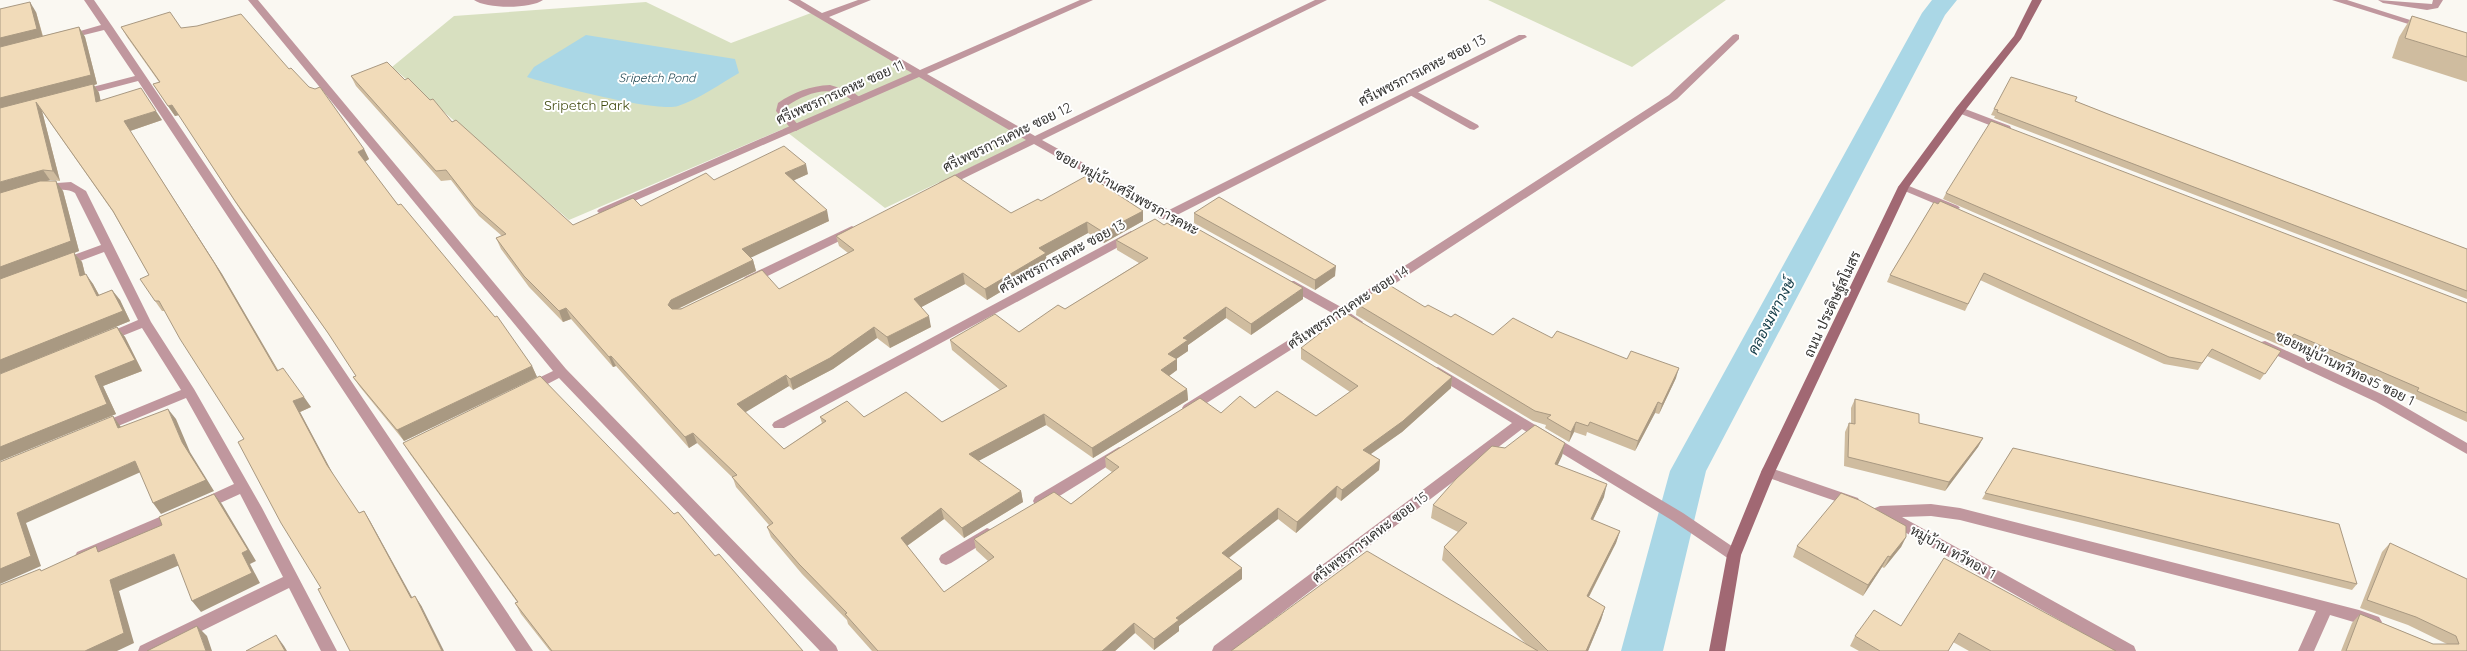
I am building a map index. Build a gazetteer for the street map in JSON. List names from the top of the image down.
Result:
{
  "streets": {
    "street": [
      "ศรีเพชรการเคหะ ซอย 13",
      "ศรีเพชรการเคหะ ซอย 11",
      "ศรีเพชรการเคหะ ซอย 12",
      "ซอย หมู่บ้านศรีเพชรการคหะ",
      "ถนน ประดิษฐ์สโมสร",
      "ศรีเพชรการเคหะ ซอย 14",
      "ซอยหมู่บ้านทวีทอง5 ซอย 1",
      "ศรีเพชรการเคหะ ซอย 15",
      "หมู่บ้าน ทวีทอง 1"
    ]
  },
  "crossings": [
    ["ศรีเพชรการเคหะ ซอย 13", "ซอย หมู่บ้านศรีเพชรการคหะ"],
    ["ศรีเพชรการเคหะ ซอย 11", "ซอย หมู่บ้านศรีเพชรการคหะ"],
    ["ศรีเพชรการเคหะ ซอย 12", "ซอย หมู่บ้านศรีเพชรการคหะ"],
    ["ถนน ประดิษฐ์สโมสร", "หมู่บ้าน ทวีทอง 1"]
  ],
  "water": ["Sripetch Pond", "คลองมหาวงษ์"],
  "parks": ["Sripetch Park"]
}
